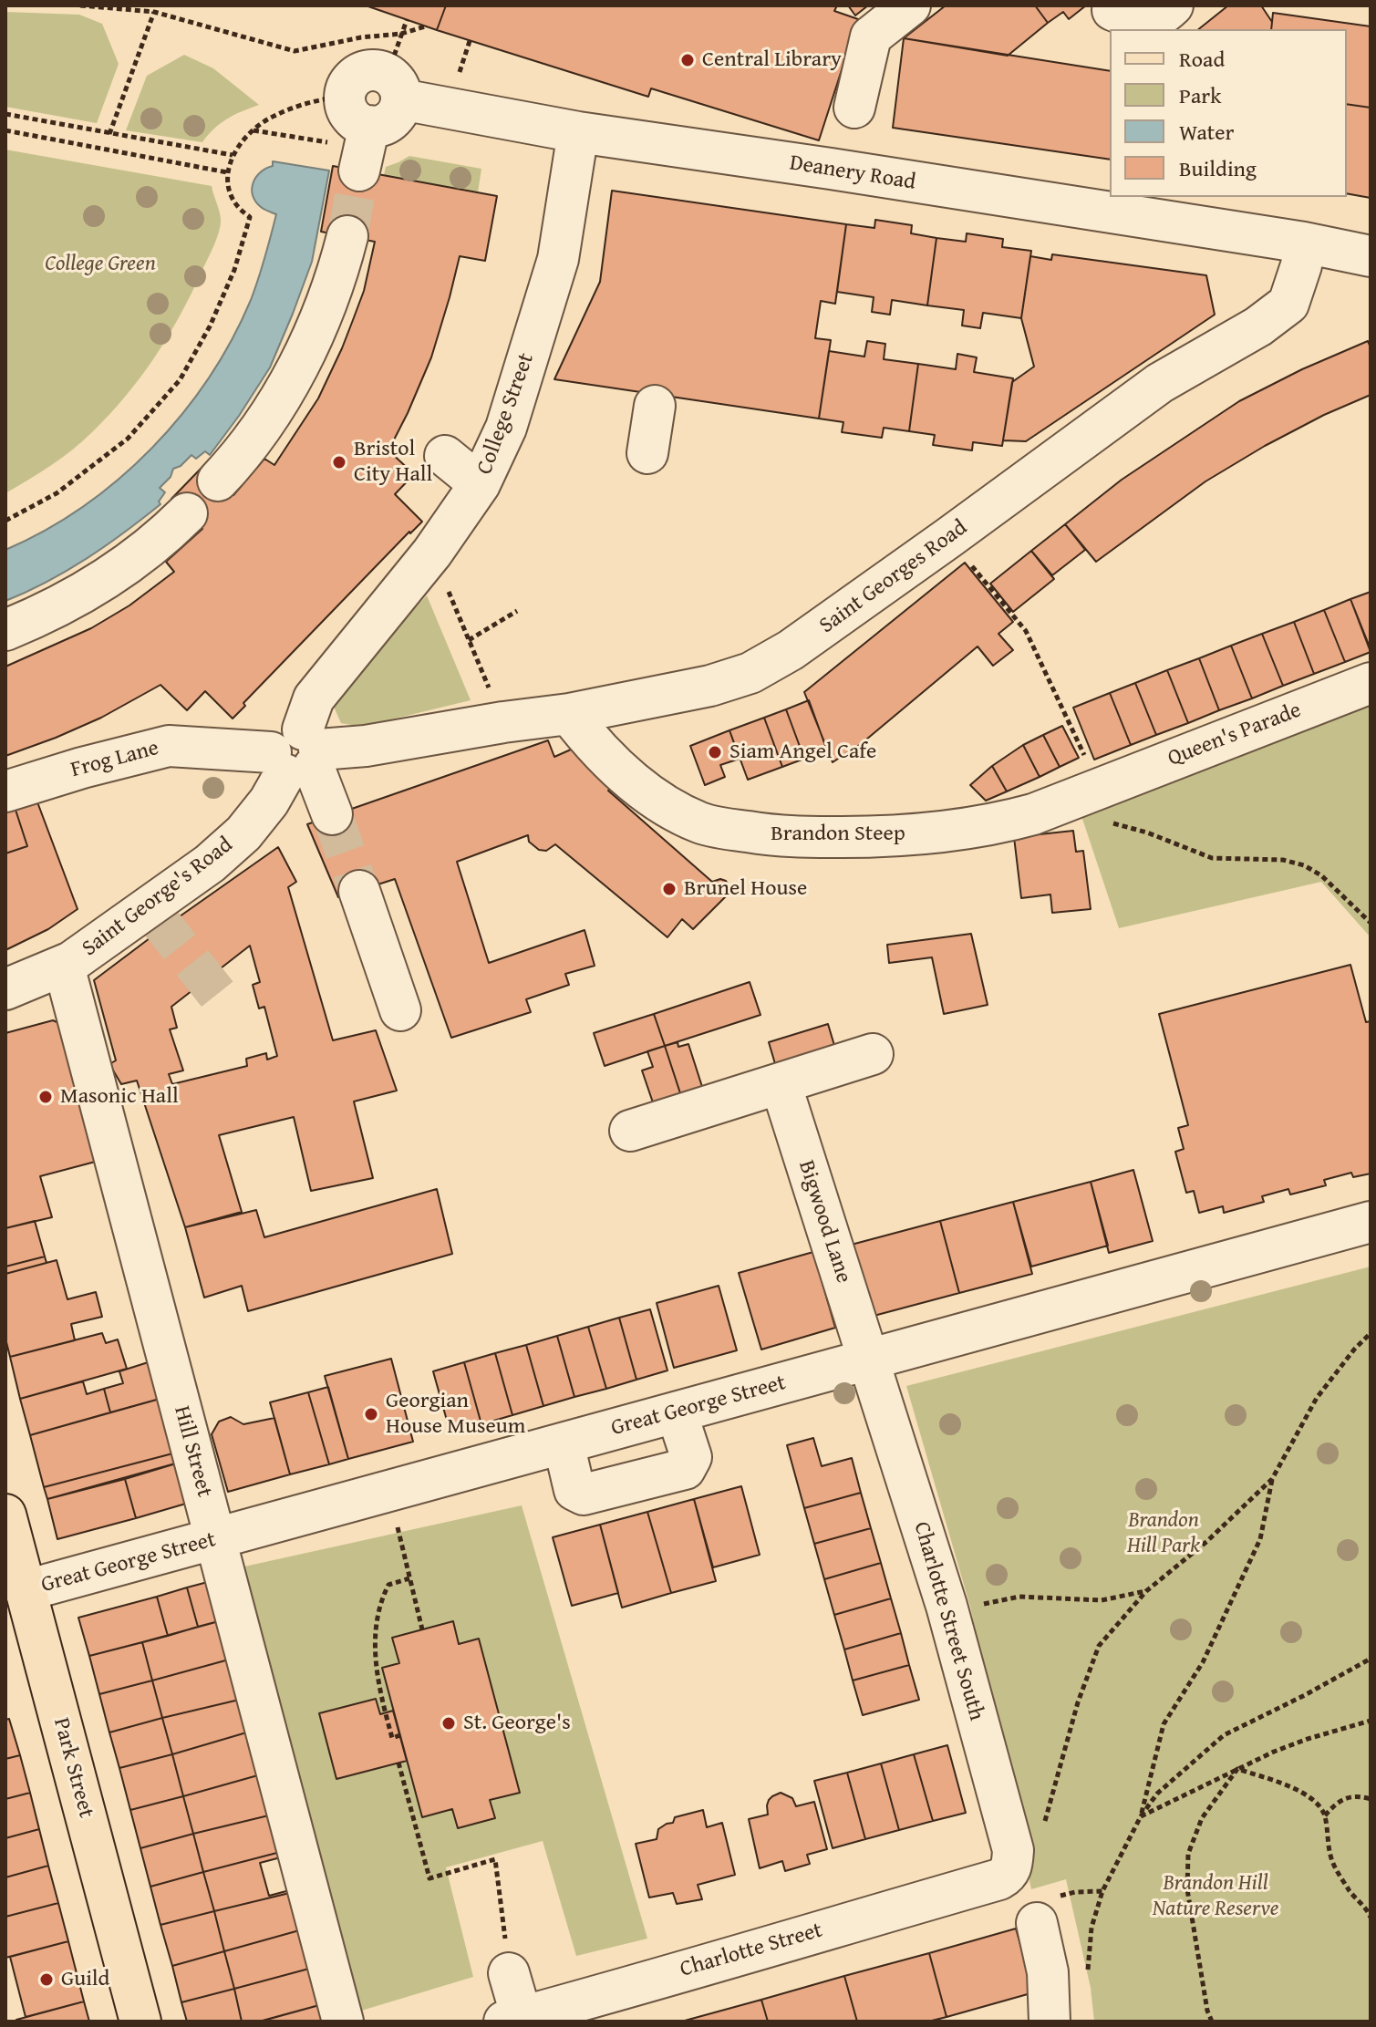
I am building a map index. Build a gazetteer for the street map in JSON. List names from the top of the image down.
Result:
{
  "streets": {
    "main road": ["Park Street"],
    "street": [
      "Deanery Road",
      "College Street",
      "Saint Georges Road",
      "Queen's Parade",
      "Frog Lane",
      "Brandon Steep",
      "Saint George's Road",
      "Bigwood Lane",
      "Great George Street",
      "Hill Street",
      "Charlotte Street South",
      "Charlotte Street"
    ]
  },
  "crossings": [
    ["Deanery Road", "College Street"],
    ["Deanery Road", "Saint Georges Road"],
    ["College Street", "Saint Georges Road"],
    ["College Street", "Frog Lane"],
    ["College Street", "Saint George's Road"],
    ["Saint Georges Road", "Frog Lane"],
    ["Saint Georges Road", "Brandon Steep"],
    ["Saint Georges Road", "Saint George's Road"],
    ["Queen's Parade", "Brandon Steep"],
    ["Frog Lane", "Saint George's Road"],
    ["Saint George's Road", "Hill Street"],
    ["Bigwood Lane", "Great George Street"],
    ["Bigwood Lane", "Charlotte Street South"],
    ["Great George Street", "Hill Street"],
    ["Great George Street", "Charlotte Street South"],
    ["Great George Street", "Park Street"],
    ["Charlotte Street South", "Charlotte Street"]
  ],
  "parks": ["College Green", "Brandon Hill Park", "Brandon Hill Nature Reserve"],
  "places": [
    "Central Library",
    "Bristol City Hall",
    "Siam Angel Cafe",
    "Brunel House",
    "Masonic Hall",
    "Georgian House Museum",
    "St. George's",
    "Guild"
  ],
  "legend": [
    "Road",
    "Park",
    "Water",
    "Building"
  ]
}
